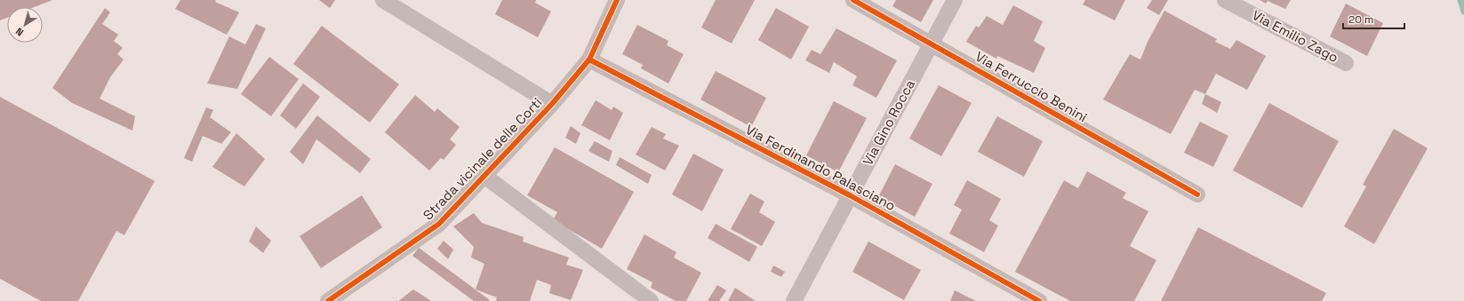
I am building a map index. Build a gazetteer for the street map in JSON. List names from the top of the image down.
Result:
{
  "streets": {
    "street": [
      "Via Emilio Zago",
      "Via Ferruccio Benini",
      "Via Gino Rocca",
      "Strada vicinale delle Corti",
      "Via Ferdinando Palasciano"
    ]
  },
  "crossings": [
    ["Via Ferruccio Benini", "Via Gino Rocca"],
    ["Via Gino Rocca", "Via Ferdinando Palasciano"],
    ["Strada vicinale delle Corti", "Via Ferdinando Palasciano"]
  ],
  "scale_bar": "20 m",
  "north": "bottom left"
}
